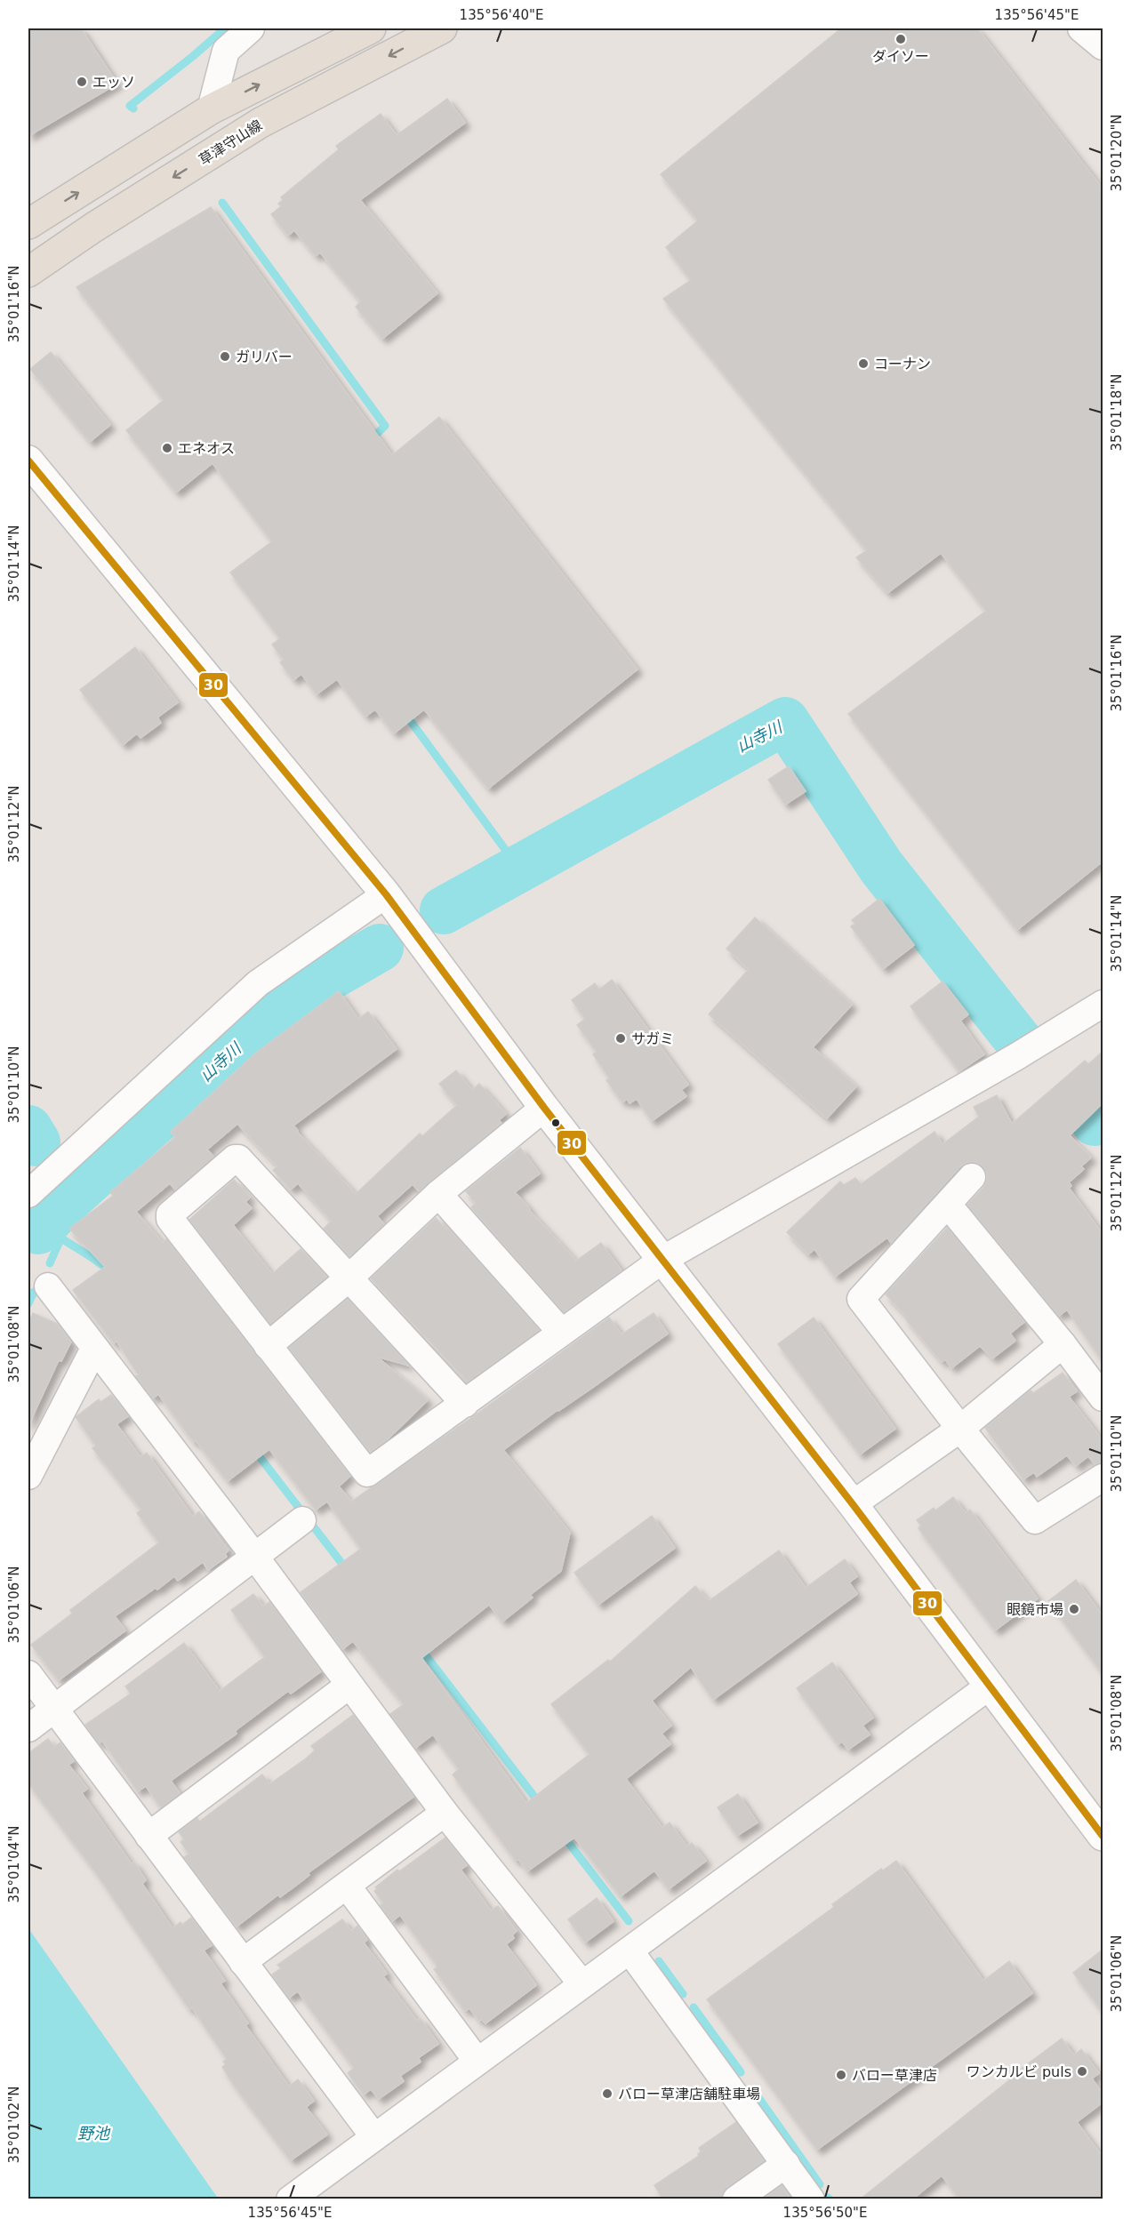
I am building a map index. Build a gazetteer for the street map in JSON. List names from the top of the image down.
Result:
{
  "streets": {
    "main road": ["草津守山線"]
  },
  "water": ["山寺川", "野池"],
  "places": [
    "ダイソー",
    "エッソ",
    "ガリバー",
    "コーナン",
    "エネオス",
    "サガミ",
    "眼鏡市場",
    "ワンカルビ puls",
    "バロー草津店",
    "バロー草津店舗駐車場"
  ],
  "lines": ["transit line 30"],
  "coordinates": [
    "135°56'40\"E",
    "135°56'45\"E",
    "35°01'20\"N",
    "35°01'16\"N",
    "35°01'18\"N",
    "35°01'14\"N",
    "35°01'12\"N",
    "35°01'10\"N",
    "35°01'08\"N",
    "35°01'06\"N",
    "35°01'04\"N",
    "35°01'02\"N",
    "135°56'50\"E"
  ]
}
